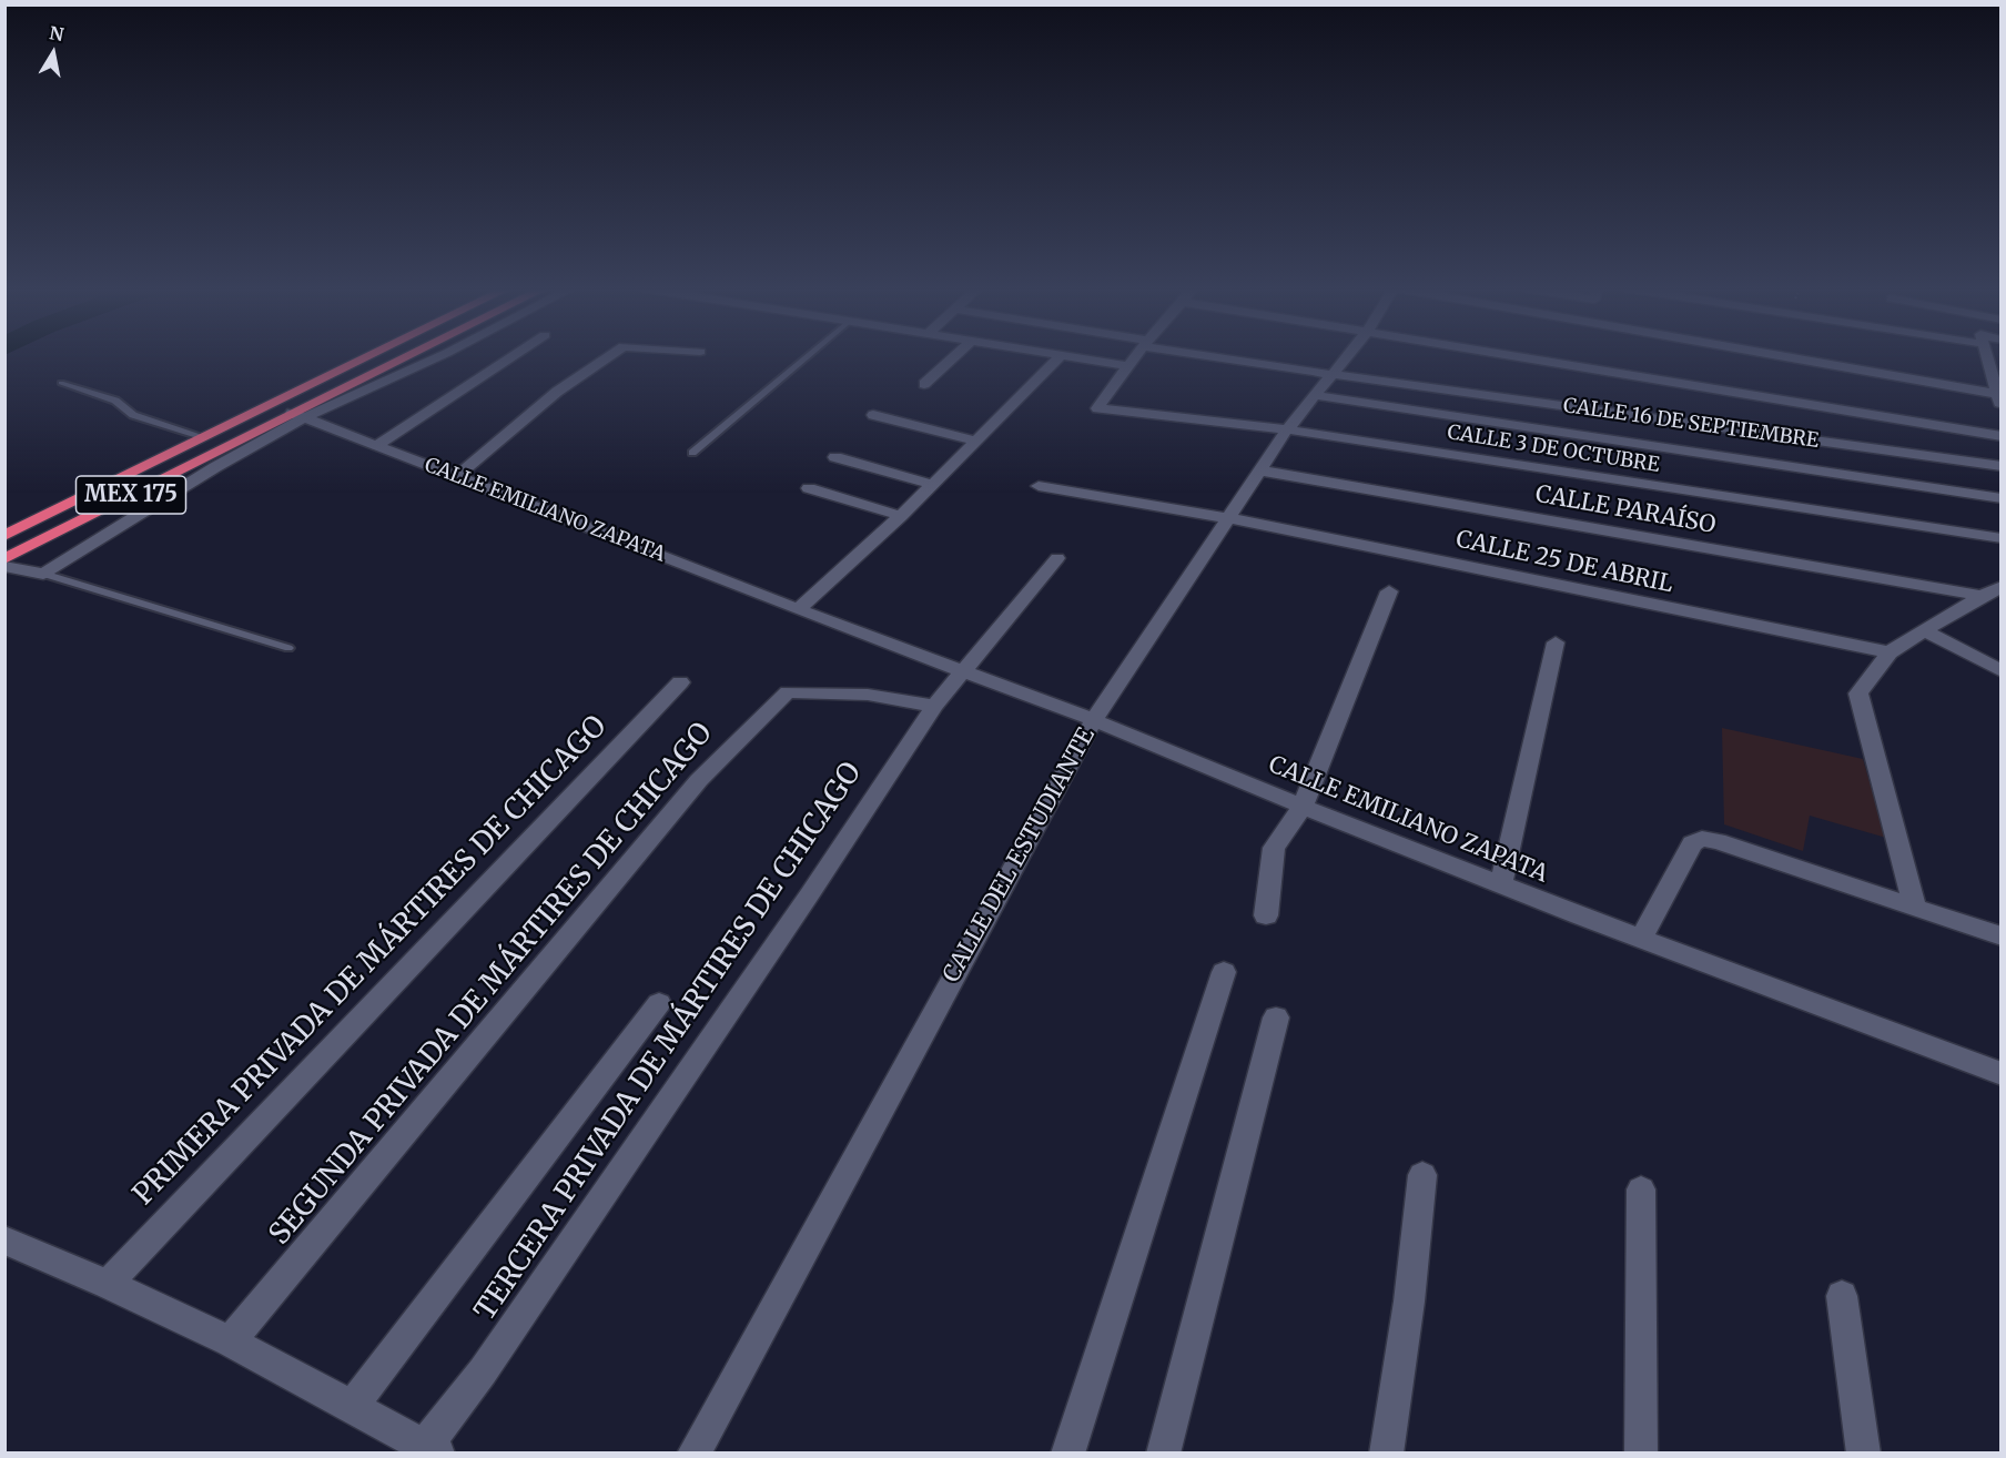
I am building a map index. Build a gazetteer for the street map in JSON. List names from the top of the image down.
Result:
{
  "streets": {
    "highway": ["MEX 175"],
    "street": [
      "CALLE 16 DE SEPTIEMBRE",
      "CALLE 3 DE OCTUBRE",
      "CALLE EMILIANO ZAPATA",
      "CALLE PARAÍSO",
      "CALLE 25 DE ABRIL",
      "CALLE DEL ESTUDIANTE",
      "PRIMERA PRIVADA DE MÁRTIRES DE CHICAGO",
      "SEGUNDA PRIVADA DE MÁRTIRES DE CHICAGO",
      "TERCERA PRIVADA DE MÁRTIRES DE CHICAGO"
    ]
  },
  "crossings": [
    ["CALLE 16 DE SEPTIEMBRE", "CALLE DEL ESTUDIANTE"],
    ["CALLE 3 DE OCTUBRE", "CALLE DEL ESTUDIANTE"],
    ["MEX 175", "CALLE EMILIANO ZAPATA"],
    ["CALLE EMILIANO ZAPATA", "CALLE DEL ESTUDIANTE"],
    ["CALLE EMILIANO ZAPATA", "TERCERA PRIVADA DE MÁRTIRES DE CHICAGO"],
    ["CALLE PARAÍSO", "CALLE DEL ESTUDIANTE"],
    ["CALLE 25 DE ABRIL", "CALLE DEL ESTUDIANTE"],
    ["SEGUNDA PRIVADA DE MÁRTIRES DE CHICAGO", "TERCERA PRIVADA DE MÁRTIRES DE CHICAGO"]
  ],
  "north": "top"
}
